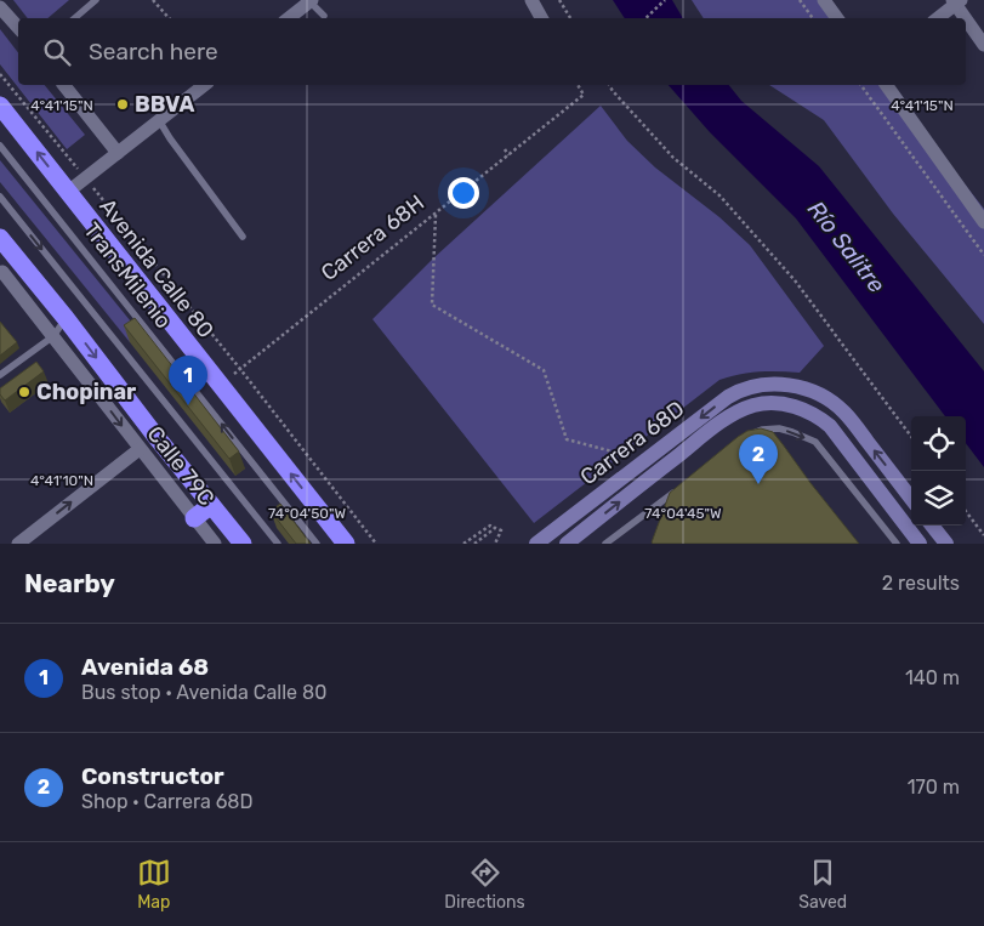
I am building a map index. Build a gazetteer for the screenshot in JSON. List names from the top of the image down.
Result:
{
  "streets": {
    "highway": ["Avenida Calle 80"],
    "street": ["Carrera 68D", "Calle 79C"],
    "lane": ["TransMilenio"],
    "path": ["Carrera 68H"]
  },
  "one_way": ["Calle 79C"],
  "water": ["Río Salitre"],
  "places": ["BBVA", "Chopinar"],
  "page": {
    "search": "Search here",
    "pins": ["1", "2"],
    "heading": ["Nearby", "2 results"],
    "list": [
      {
        "mark": "1",
        "name": "Avenida 68",
        "note": "Bus stop · Avenida Calle 80",
        "value": "140 m"
      },
      {
        "mark": "2",
        "name": "Constructor",
        "note": "Shop · Carrera 68D",
        "value": "170 m"
      }
    ],
    "nav": ["Map", "Directions", "Saved"]
  },
  "coordinates": [
    "4°41'15\"N",
    "4°41'10\"N",
    "74°04'50\"W",
    "74°04'45\"W"
  ]
}
